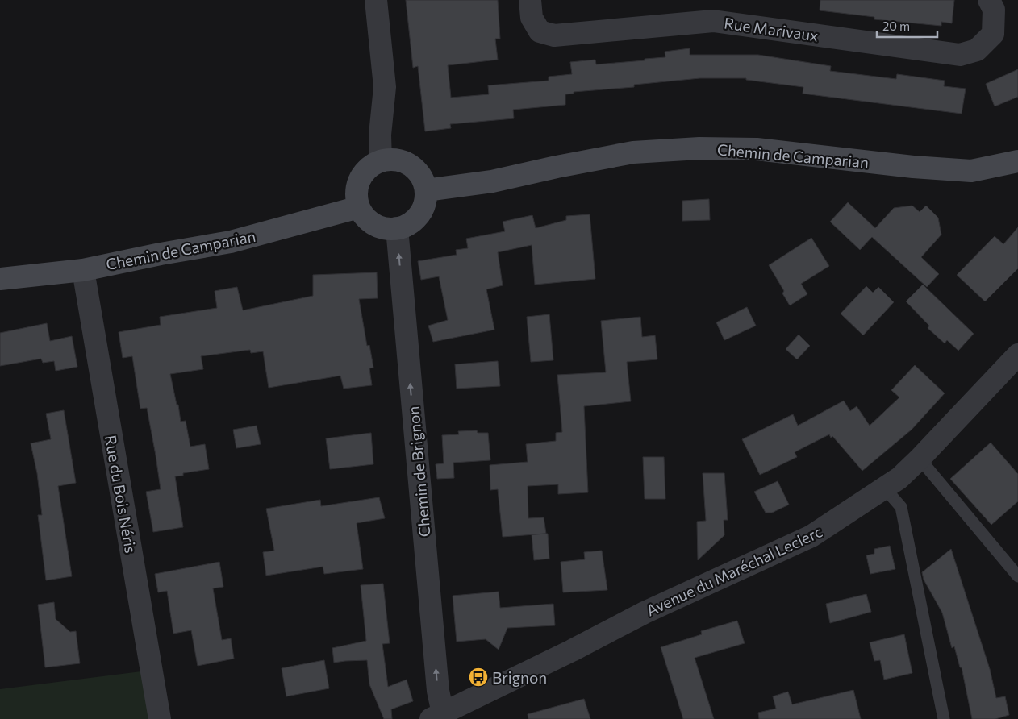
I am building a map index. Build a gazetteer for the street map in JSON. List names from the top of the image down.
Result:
{
  "streets": {
    "main road": ["Chemin de Camparian"],
    "street": [
      "Rue Marivaux",
      "Chemin de Brignon",
      "Rue du Bois Néris",
      "Avenue du Maréchal Leclerc"
    ]
  },
  "crossings": [
    ["Chemin de Camparian", "Chemin de Brignon"],
    ["Chemin de Camparian", "Rue du Bois Néris"],
    ["Chemin de Brignon", "Avenue du Maréchal Leclerc"]
  ],
  "one_way": ["Chemin de Brignon"],
  "places": {
    "bus stop": ["Brignon"]
  },
  "scale_bar": "20 m"
}
